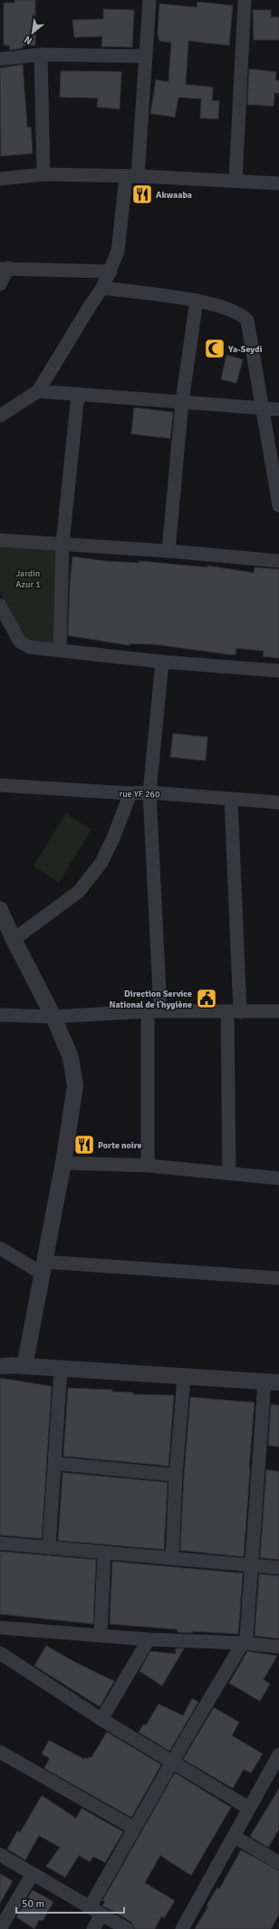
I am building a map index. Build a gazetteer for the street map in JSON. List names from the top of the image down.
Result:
{
  "streets": {
    "street": ["rue YF 260"]
  },
  "parks": ["Jardin Azur 1"],
  "places": {
    "restaurant": ["Akwaaba", "Porte noire"],
    "mosque": ["Ya-Seydi"],
    "public building": ["Direction Service National de l'hygiène"]
  },
  "scale_bar": "50 m",
  "north": "bottom left"
}
